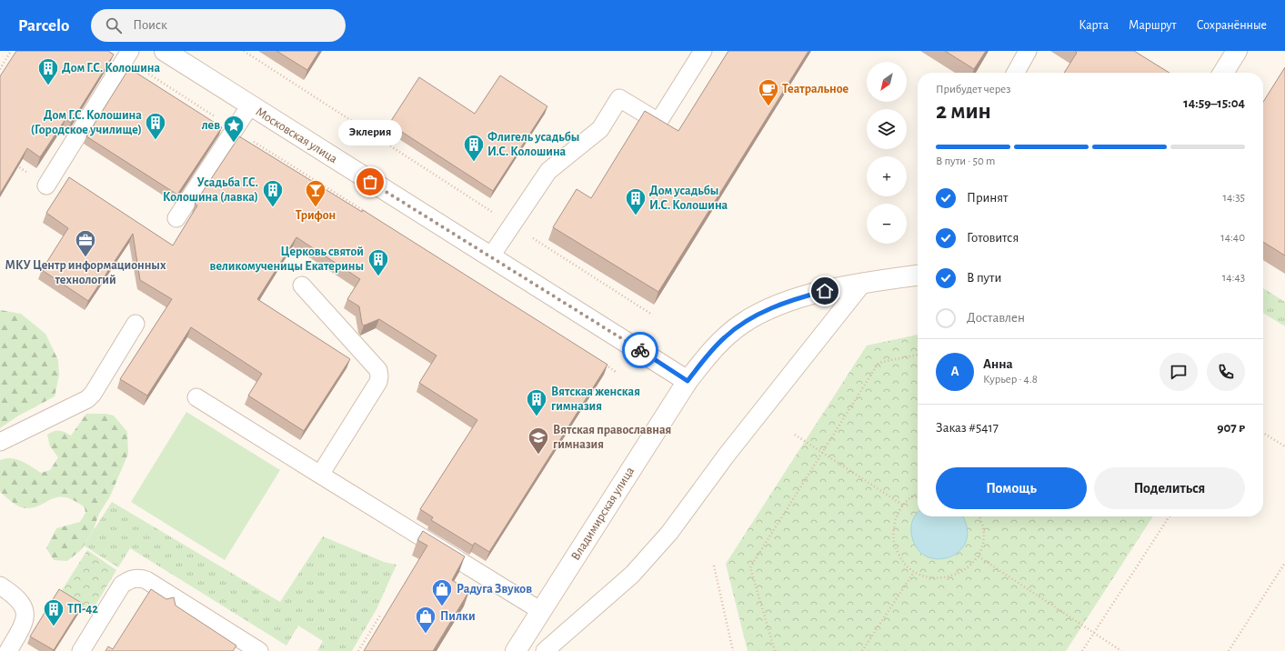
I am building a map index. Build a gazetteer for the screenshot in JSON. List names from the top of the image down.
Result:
{
  "streets": {
    "main road": ["Московская улица", "Владимирская улица"]
  },
  "crossings": [
    ["Московская улица", "Владимирская улица"]
  ],
  "places": {
    "building": [
      "Дом Г.С. Колошина",
      "Дом Г.С. Колошина (Городское училище)",
      "Флигель усадьбы И.С. Колошина",
      "Усадьба Г.С. Колошина (лавка)",
      "Дом усадьбы И.С. Колошина",
      "Церковь святой великомученицы Екатерины",
      "Вятская женская гимназия",
      "ТП-42"
    ],
    "cafe": ["Театральное"],
    "place": ["лев"],
    "other": ["Эклерия"],
    "bar": ["Трифон"],
    "office": ["МКУ Центр информационных технологий"],
    "school or university": ["Вятская православная гимназия"],
    "shop": ["Радуга Звуков", "Пилки"]
  },
  "north": "bottom left",
  "page": {
    "header": "Parcelo",
    "search": "Поиск",
    "nav": ["Карта", "Маршрут", "Сохранённые"],
    "map_buttons": ["+", "−"],
    "heading": ["2 мин", "Прибудет через", "14:59–15:04"],
    "panel": [
      "Анна",
      "Курьер · 4.8",
      "Заказ #5417",
      "907 ₽"
    ],
    "bubble": "Эклерия",
    "bar": "В пути · 50 m",
    "list": [
      ["Принят", "14:35"],
      ["Готовится", "14:40"],
      ["В пути", "14:43"],
      "Доставлен"
    ],
    "round": "А",
    "buttons": ["Помощь", "Поделиться"]
  }
}
